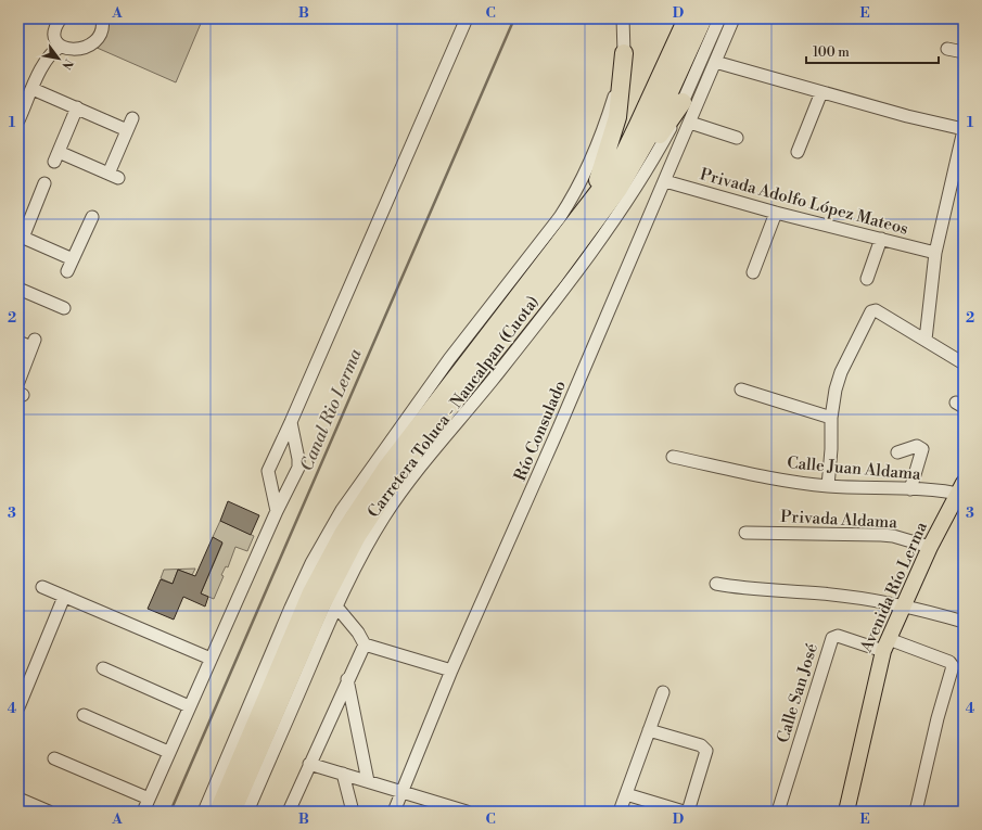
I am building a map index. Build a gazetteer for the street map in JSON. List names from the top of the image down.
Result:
{
  "streets": {
    "highway": ["Carretera Toluca - Naucalpan (Cuota)"],
    "main road": ["Avenida Río Lerma"],
    "street": [
      "Privada Adolfo López Mateos",
      "Río Consulado",
      "Calle Juan Aldama",
      "Privada Aldama",
      "Calle San José"
    ]
  },
  "crossings": [
    ["Privada Adolfo López Mateos", "Río Consulado"],
    ["Calle Juan Aldama", "Avenida Río Lerma"],
    ["Privada Aldama", "Avenida Río Lerma"],
    ["Avenida Río Lerma", "Calle San José"]
  ],
  "water": ["Canal Rio Lerma"],
  "scale_bar": "100 m",
  "north": "bottom right",
  "grid": {
    "columns": [
      "A",
      "B",
      "C",
      "D",
      "E"
    ],
    "rows": [
      "1",
      "2",
      "3",
      "4"
    ]
  }
}
